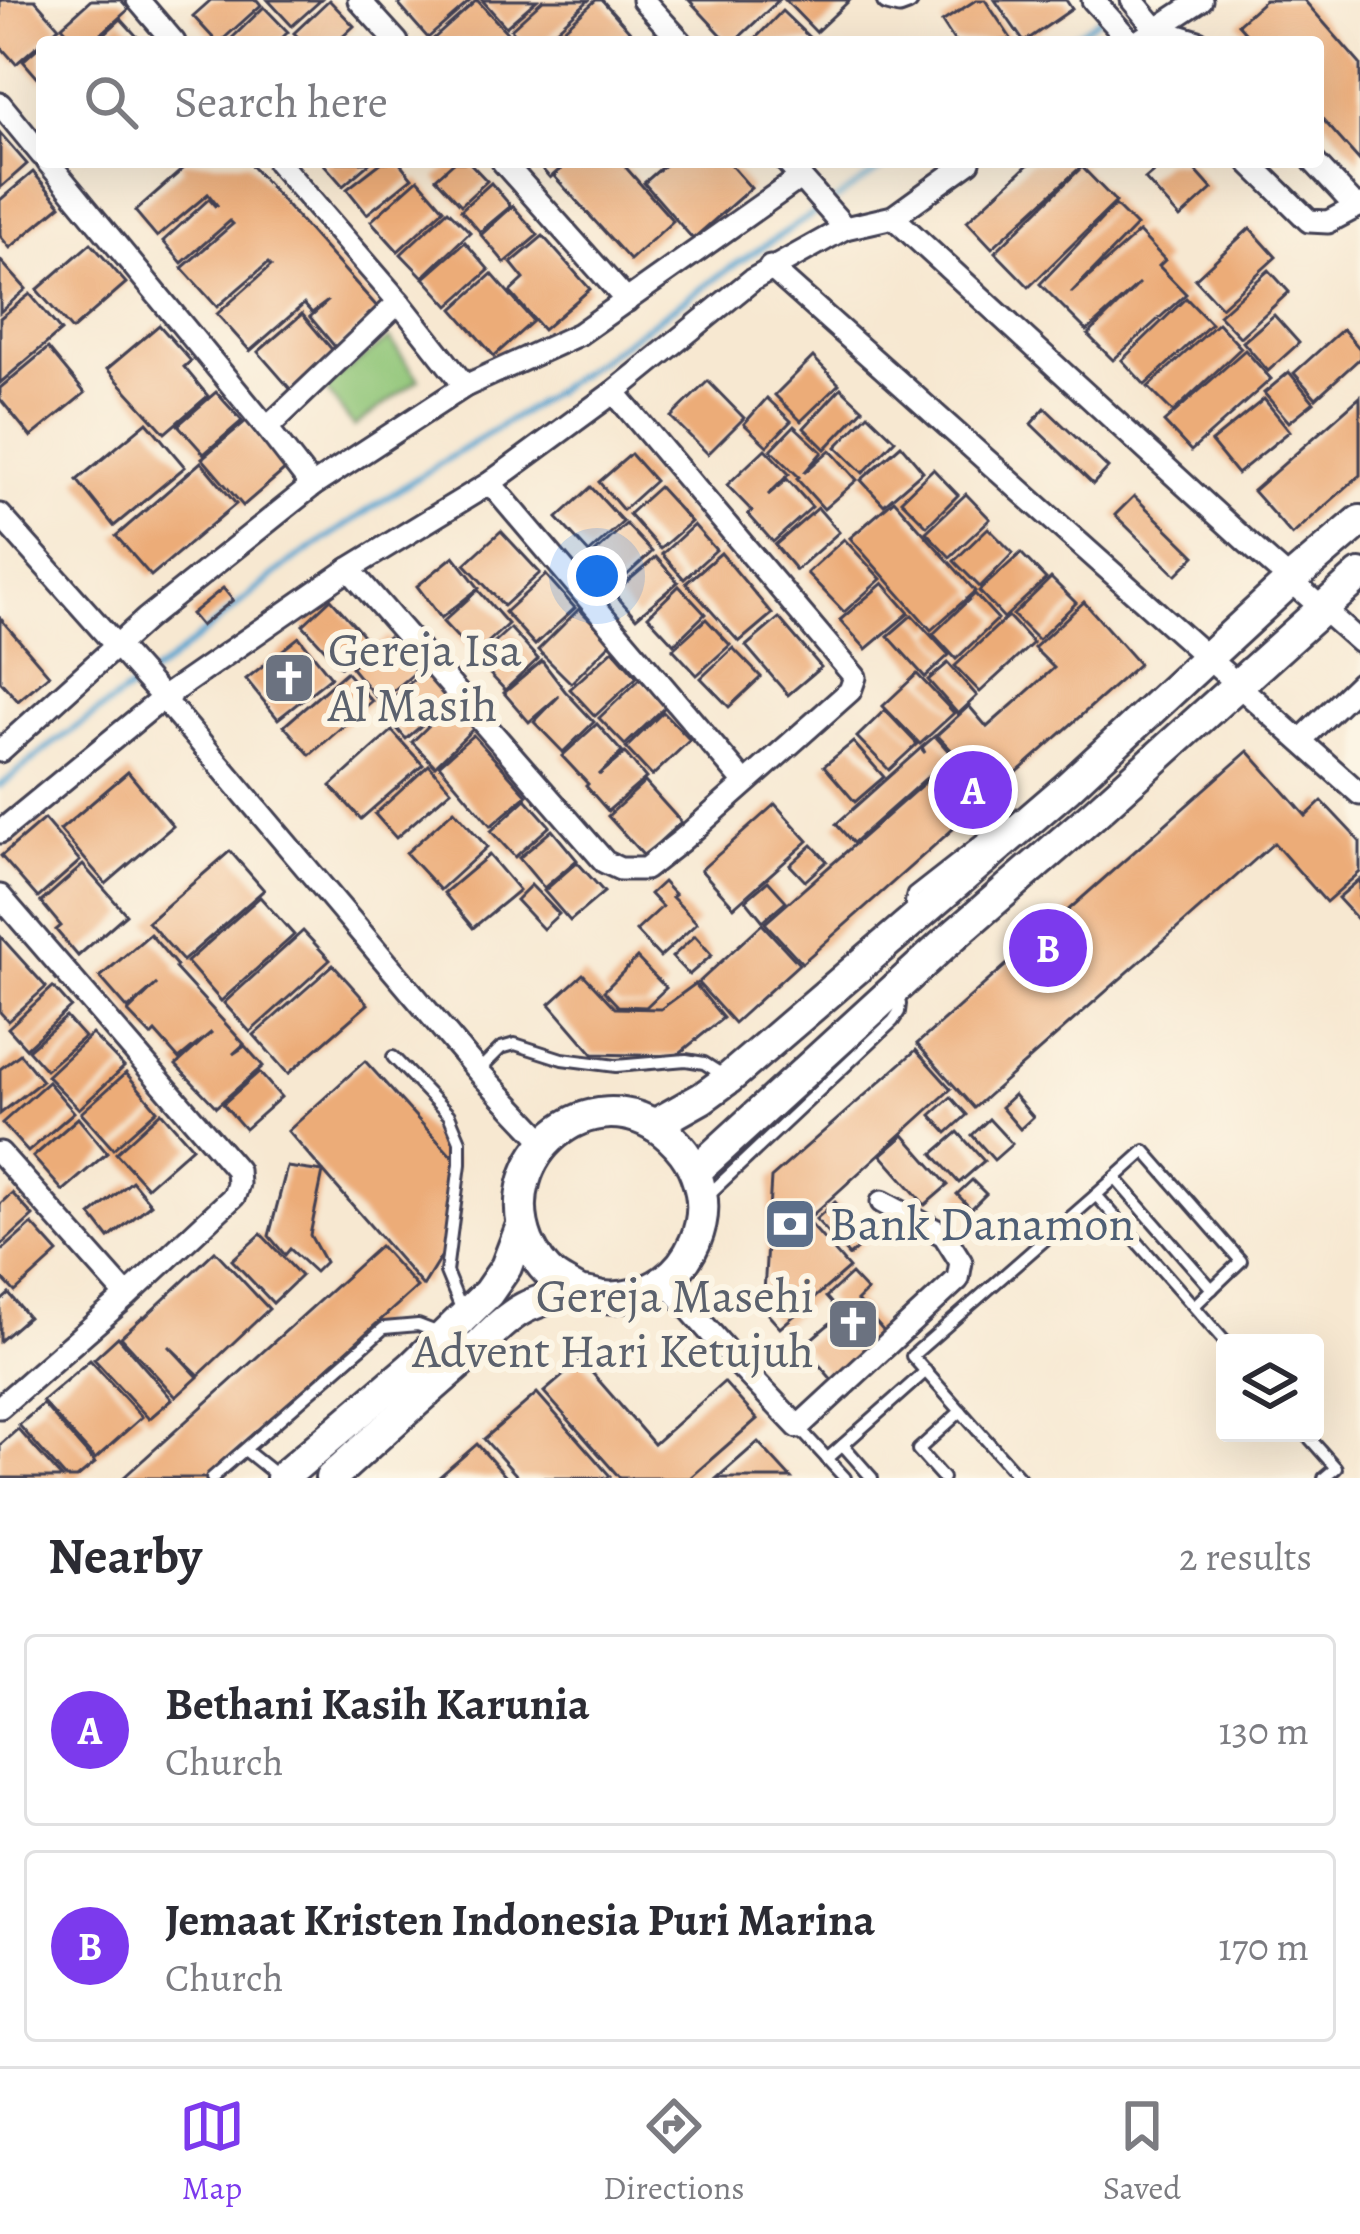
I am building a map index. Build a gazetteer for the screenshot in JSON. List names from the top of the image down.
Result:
{
  "places": {
    "church": ["Gereja Isa Al Masih", "Gereja Masehi Advent Hari Ketujuh"],
    "bank": ["Bank Danamon"]
  },
  "page": {
    "search": "Search here",
    "pins": ["A", "B"],
    "heading": ["Nearby", "2 results"],
    "list": [
      {
        "mark": "A",
        "name": "Bethani Kasih Karunia",
        "note": "Church",
        "value": "130 m"
      },
      {
        "mark": "B",
        "name": "Jemaat Kristen Indonesia Puri Marina",
        "note": "Church",
        "value": "170 m"
      }
    ],
    "nav": ["Map", "Directions", "Saved"]
  }
}
